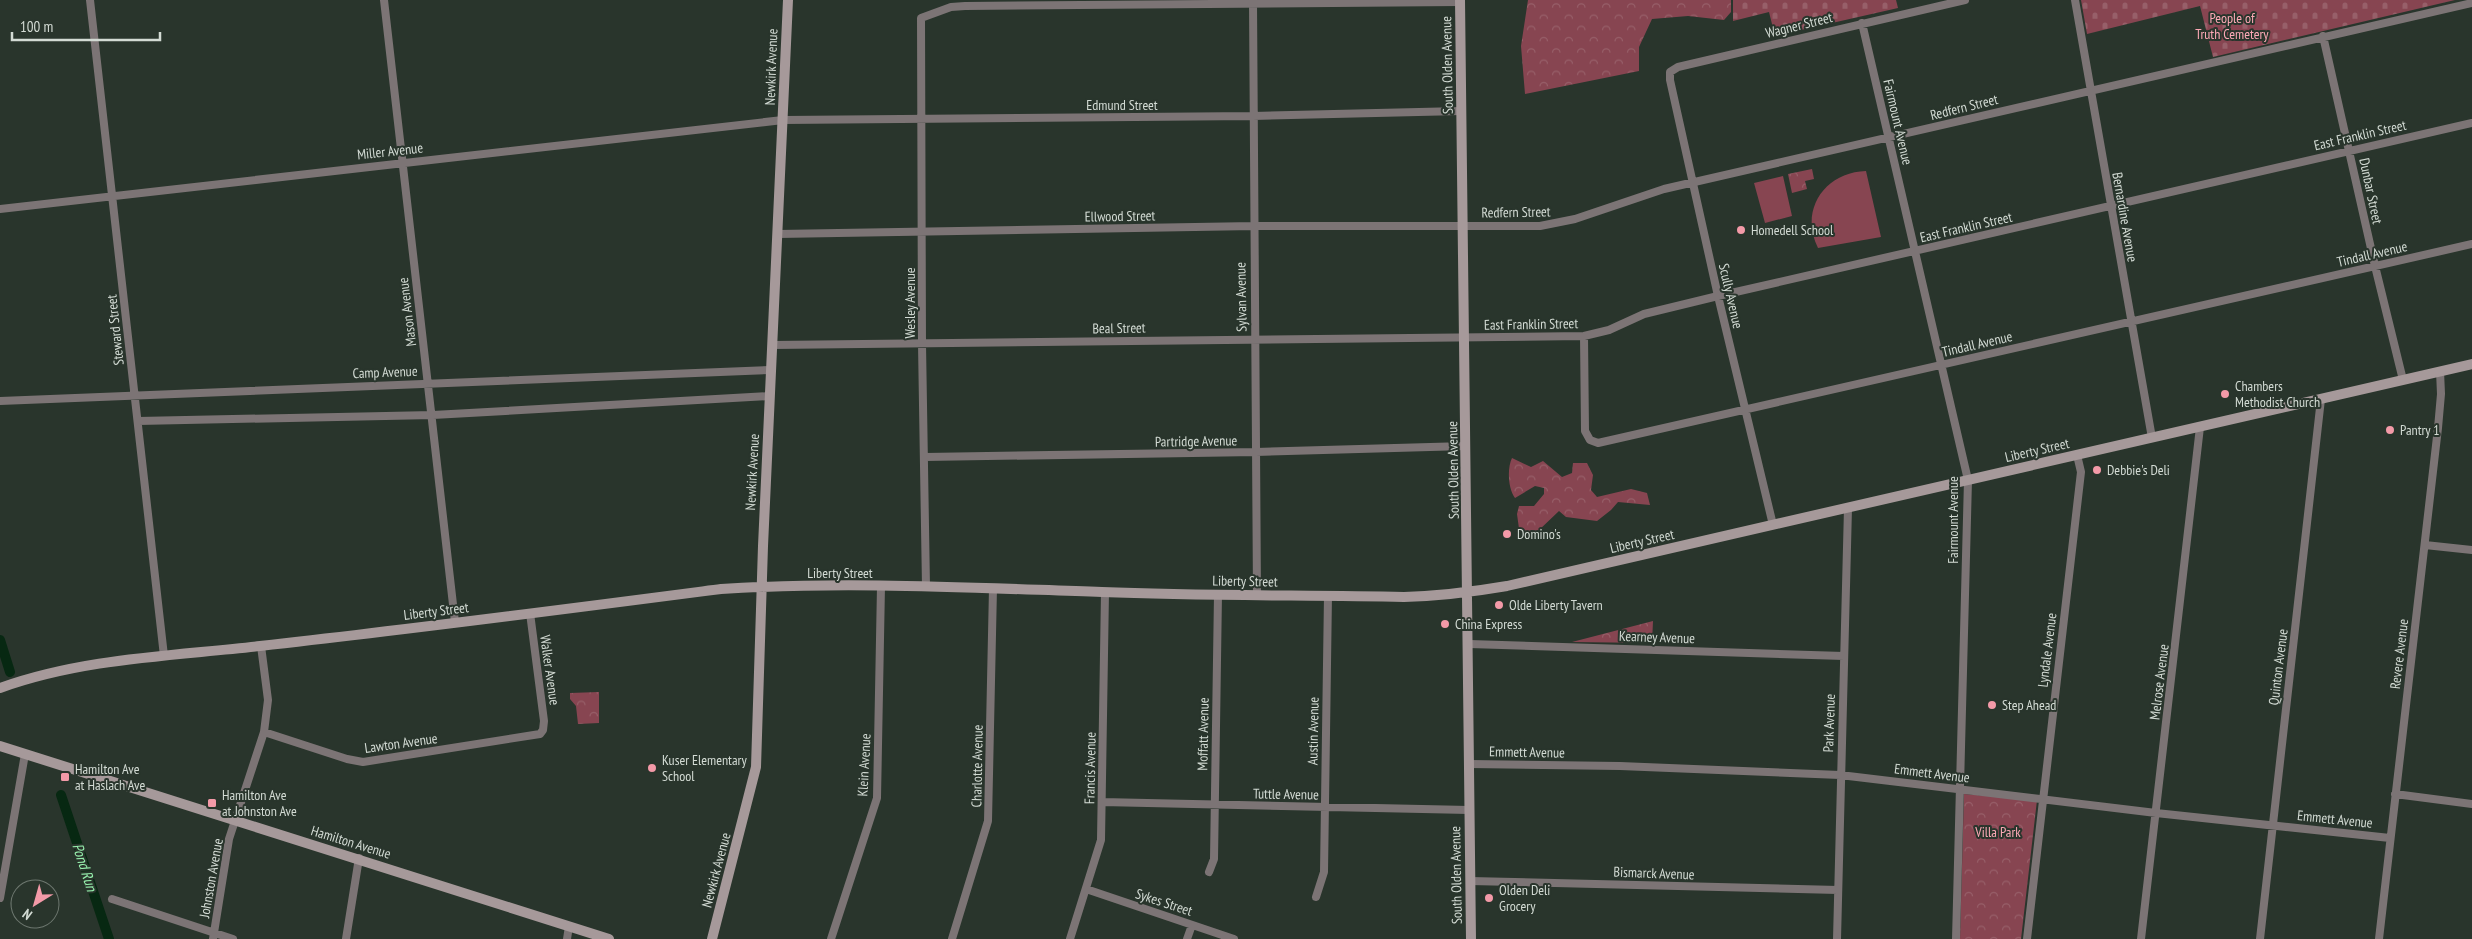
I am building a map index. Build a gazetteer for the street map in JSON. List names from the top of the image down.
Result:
{
  "streets": {
    "street": [
      "Wagner Street",
      "South Olden Avenue",
      "Newkirk Avenue",
      "Edmund Street",
      "Redfern Street",
      "Fairmount Avenue",
      "East Franklin Street",
      "Miller Avenue",
      "Dunbar Street",
      "Ellwood Street",
      "Bernardine Avenue",
      "Tindall Avenue",
      "Scully Avenue",
      "Sylvan Avenue",
      "Wesley Avenue",
      "Mason Avenue",
      "Beal Street",
      "Steward Street",
      "Camp Avenue",
      "Partridge Avenue",
      "Liberty Street",
      "Kearney Avenue",
      "Lyndale Avenue",
      "Revere Avenue",
      "Quinton Avenue",
      "Walker Avenue",
      "Melrose Avenue",
      "Park Avenue",
      "Austin Avenue",
      "Moffatt Avenue",
      "Lawton Avenue",
      "Emmett Avenue",
      "Klein Avenue",
      "Charlotte Avenue",
      "Francis Avenue",
      "Tuttle Avenue",
      "Hamilton Avenue",
      "Bismarck Avenue",
      "Johnston Avenue",
      "Sykes Street"
    ]
  },
  "crossings": [
    ["Wagner Street", "Fairmount Avenue"],
    ["Wagner Street", "Scully Avenue"],
    ["South Olden Avenue", "Edmund Street"],
    ["South Olden Avenue", "Redfern Street"],
    ["South Olden Avenue", "East Franklin Street"],
    ["South Olden Avenue", "Ellwood Street"],
    ["South Olden Avenue", "Beal Street"],
    ["South Olden Avenue", "Partridge Avenue"],
    ["South Olden Avenue", "Liberty Street"],
    ["South Olden Avenue", "Kearney Avenue"],
    ["South Olden Avenue", "Emmett Avenue"],
    ["South Olden Avenue", "Tuttle Avenue"],
    ["South Olden Avenue", "Bismarck Avenue"],
    ["Newkirk Avenue", "Edmund Street"],
    ["Newkirk Avenue", "Miller Avenue"],
    ["Newkirk Avenue", "Ellwood Street"],
    ["Newkirk Avenue", "Beal Street"],
    ["Newkirk Avenue", "Camp Avenue"],
    ["Newkirk Avenue", "Liberty Street"],
    ["Edmund Street", "Miller Avenue"],
    ["Edmund Street", "Sylvan Avenue"],
    ["Edmund Street", "Wesley Avenue"],
    ["Redfern Street", "Fairmount Avenue"],
    ["Redfern Street", "Dunbar Street"],
    ["Redfern Street", "Ellwood Street"],
    ["Redfern Street", "Bernardine Avenue"],
    ["Redfern Street", "Scully Avenue"],
    ["Fairmount Avenue", "East Franklin Street"],
    ["Fairmount Avenue", "Tindall Avenue"],
    ["Fairmount Avenue", "Liberty Street"],
    ["Fairmount Avenue", "Emmett Avenue"],
    ["East Franklin Street", "Dunbar Street"],
    ["East Franklin Street", "Bernardine Avenue"],
    ["East Franklin Street", "Tindall Avenue"],
    ["East Franklin Street", "Scully Avenue"],
    ["East Franklin Street", "Beal Street"],
    ["Miller Avenue", "Mason Avenue"],
    ["Miller Avenue", "Steward Street"],
    ["Dunbar Street", "Tindall Avenue"],
    ["Dunbar Street", "Liberty Street"],
    ["Ellwood Street", "Sylvan Avenue"],
    ["Ellwood Street", "Wesley Avenue"],
    ["Bernardine Avenue", "Tindall Avenue"],
    ["Bernardine Avenue", "Liberty Street"],
    ["Tindall Avenue", "Scully Avenue"],
    ["Scully Avenue", "Liberty Street"],
    ["Sylvan Avenue", "Wesley Avenue"],
    ["Sylvan Avenue", "Beal Street"],
    ["Sylvan Avenue", "Partridge Avenue"],
    ["Sylvan Avenue", "Liberty Street"],
    ["Wesley Avenue", "Beal Street"],
    ["Wesley Avenue", "Partridge Avenue"],
    ["Wesley Avenue", "Liberty Street"],
    ["Mason Avenue", "Camp Avenue"],
    ["Mason Avenue", "Liberty Street"],
    ["Steward Street", "Camp Avenue"],
    ["Steward Street", "Liberty Street"],
    ["Liberty Street", "Lyndale Avenue"],
    ["Liberty Street", "Revere Avenue"],
    ["Liberty Street", "Quinton Avenue"],
    ["Liberty Street", "Walker Avenue"],
    ["Liberty Street", "Melrose Avenue"],
    ["Liberty Street", "Park Avenue"],
    ["Liberty Street", "Austin Avenue"],
    ["Liberty Street", "Moffatt Avenue"],
    ["Liberty Street", "Klein Avenue"],
    ["Liberty Street", "Charlotte Avenue"],
    ["Liberty Street", "Francis Avenue"],
    ["Liberty Street", "Johnston Avenue"],
    ["Kearney Avenue", "Park Avenue"],
    ["Lyndale Avenue", "Emmett Avenue"],
    ["Revere Avenue", "Emmett Avenue"],
    ["Quinton Avenue", "Emmett Avenue"],
    ["Walker Avenue", "Lawton Avenue"],
    ["Melrose Avenue", "Emmett Avenue"],
    ["Park Avenue", "Emmett Avenue"],
    ["Park Avenue", "Bismarck Avenue"],
    ["Austin Avenue", "Tuttle Avenue"],
    ["Moffatt Avenue", "Tuttle Avenue"],
    ["Lawton Avenue", "Johnston Avenue"],
    ["Francis Avenue", "Tuttle Avenue"],
    ["Francis Avenue", "Sykes Street"],
    ["Hamilton Avenue", "Johnston Avenue"]
  ],
  "water": ["Pond Run"],
  "parks": ["People of Truth Cemetery", "Villa Park"],
  "places": {
    "other": [
      "Homedell School",
      "Chambers Methodist Church",
      "Pantry 1",
      "Debbie's Deli",
      "Domino's",
      "Olde Liberty Tavern",
      "China Express",
      "Step Ahead",
      "Kuser Elementary School",
      "Olden Deli Grocery"
    ],
    "transit": ["Hamilton Ave at Haslach Ave", "Hamilton Ave at Johnston Ave"]
  },
  "scale_bar": "100 m",
  "north": "bottom left"
}
